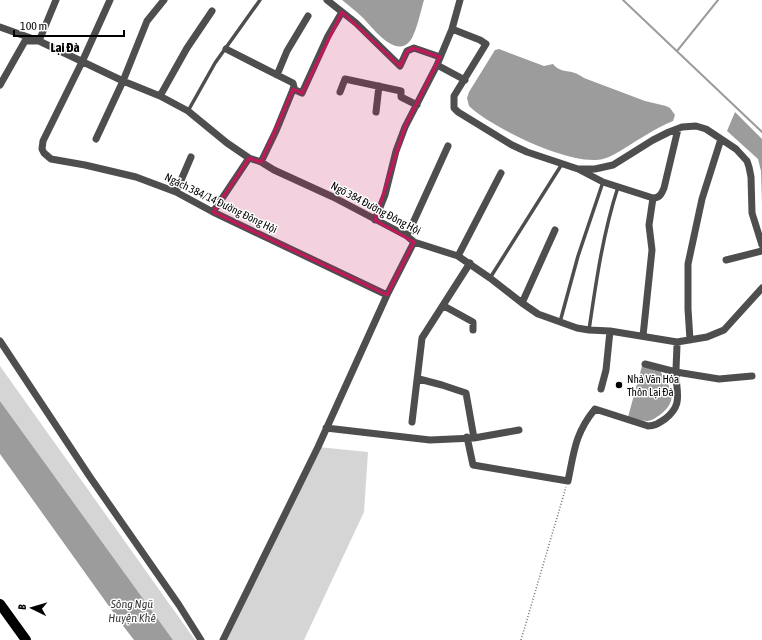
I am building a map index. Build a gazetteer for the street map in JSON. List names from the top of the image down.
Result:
{
  "streets": {
    "street": ["Ngách 384/14 Đường Đông Hội", "Ngõ 384 Đường Đông Hội"]
  },
  "crossings": [
    ["Ngách 384/14 Đường Đông Hội", "Ngõ 384 Đường Đông Hội"]
  ],
  "districts": ["Lại Đà"],
  "water": ["Sông Ngũ Huyện Khê"],
  "places": ["Nhà Văn Hóa Thôn Lại Đà"],
  "scale_bar": "100 m",
  "north": "left"
}
